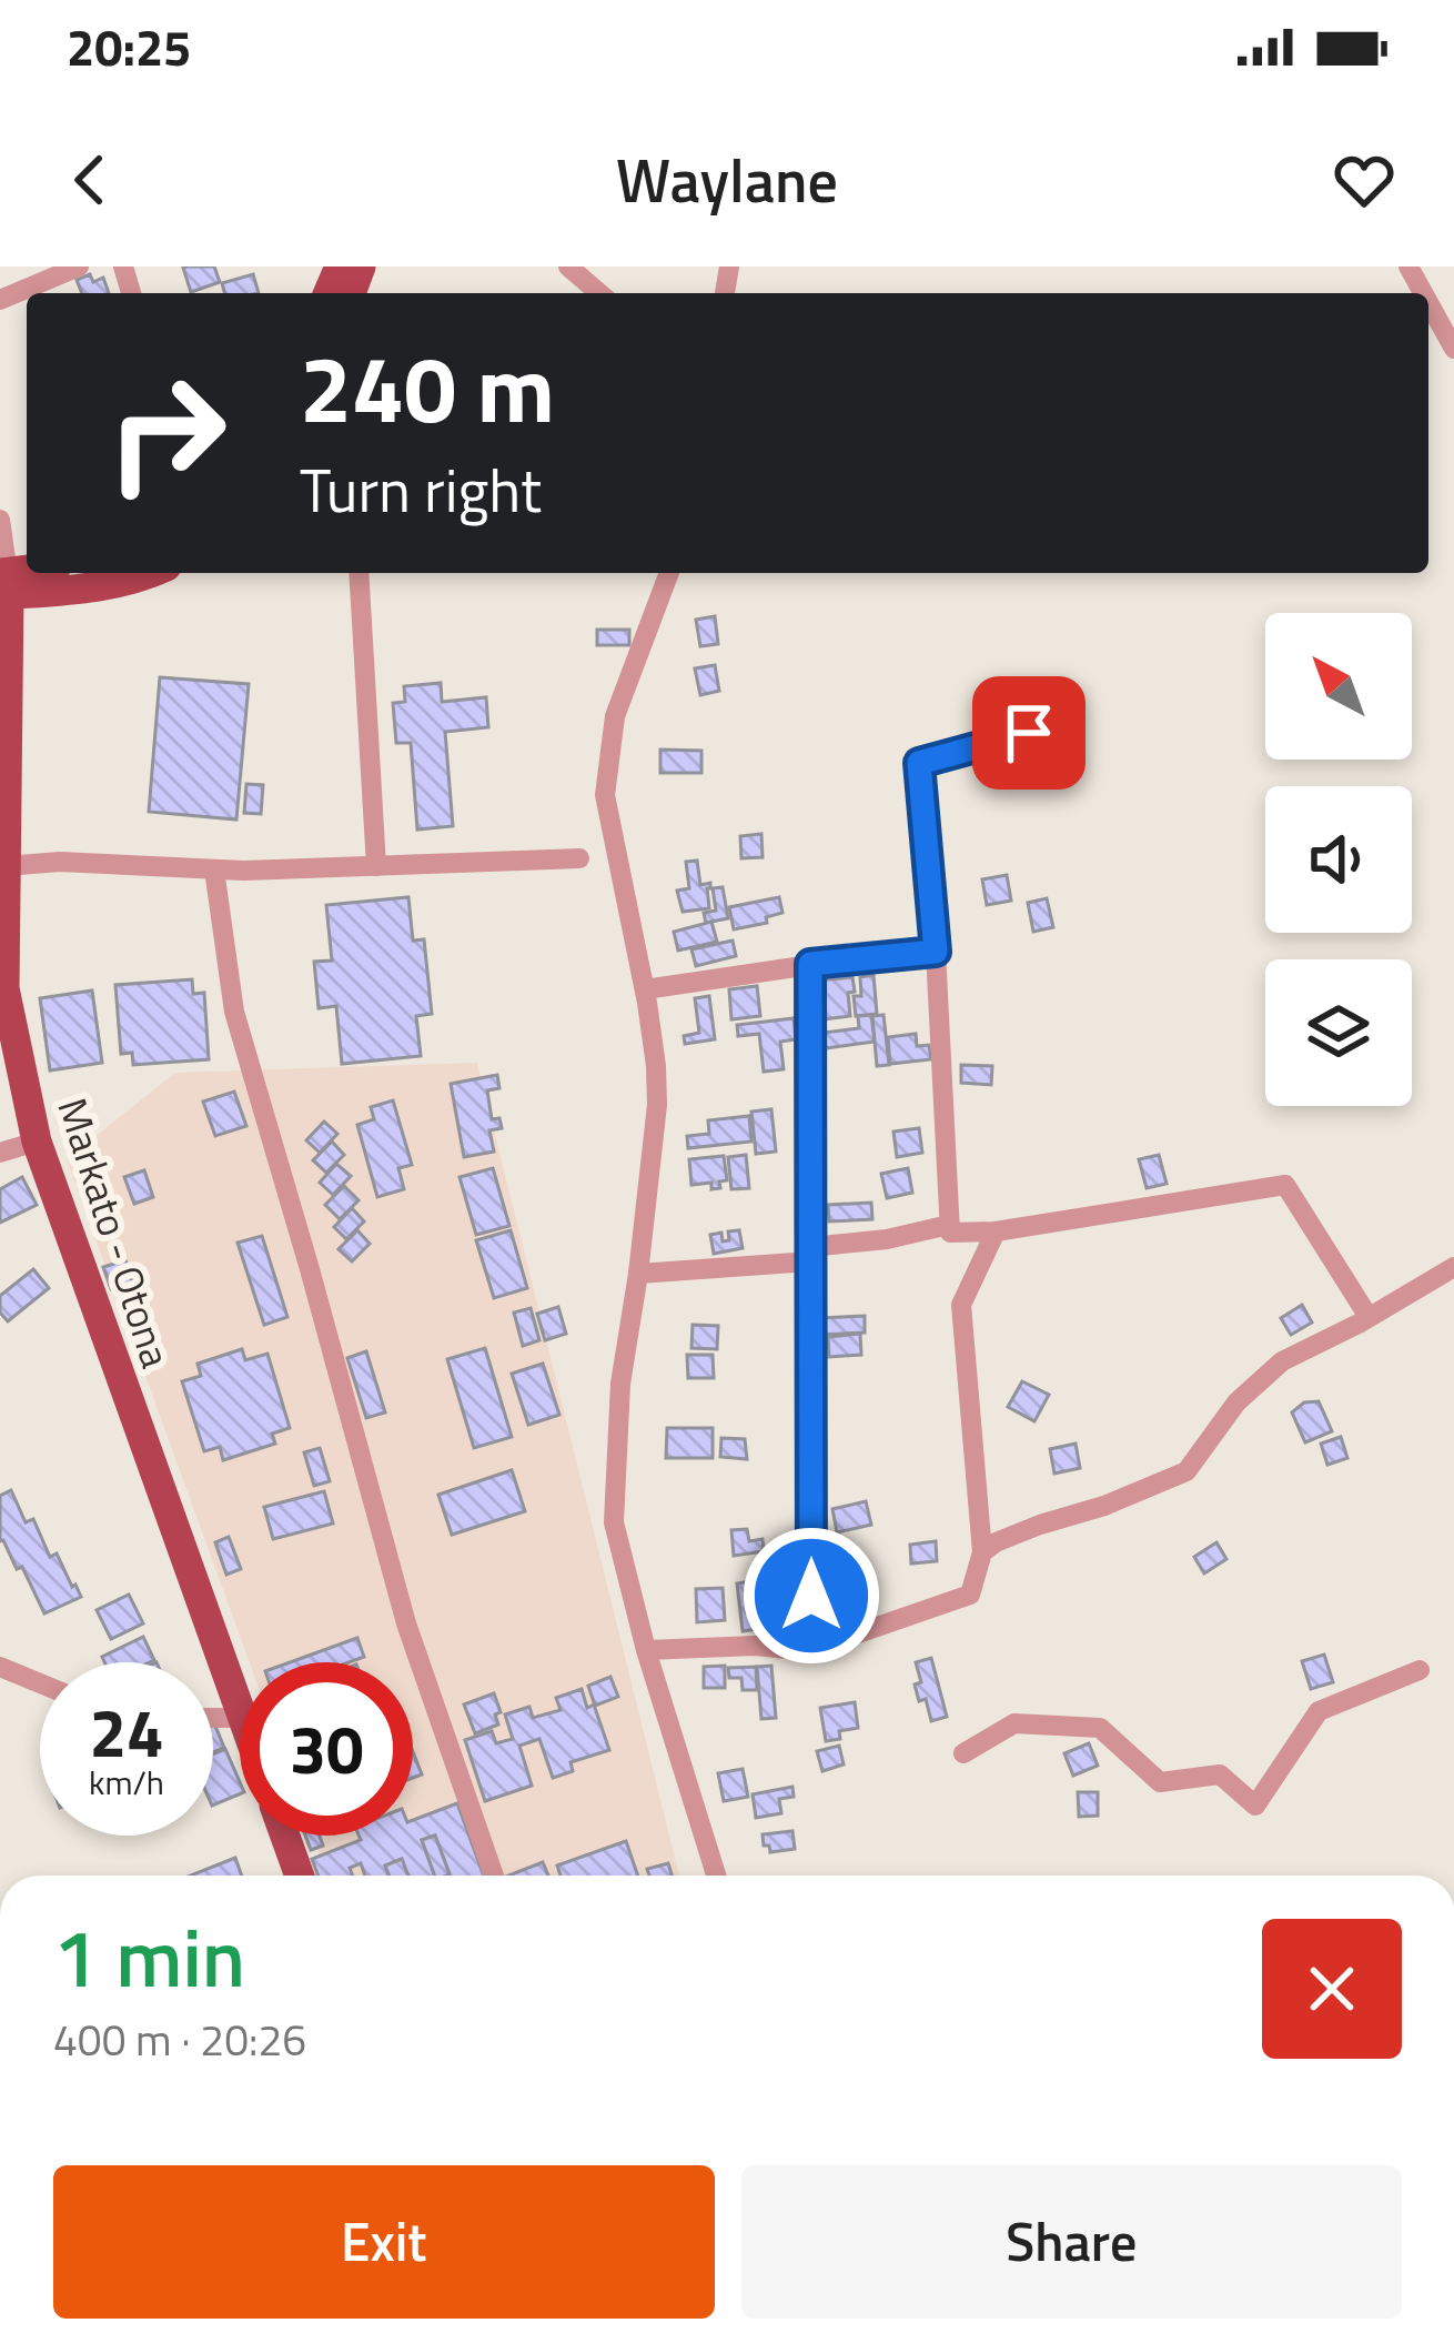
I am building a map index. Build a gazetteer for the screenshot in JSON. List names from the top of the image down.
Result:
{
  "streets": {
    "main road": ["Markato - Otona"]
  },
  "north": "top left",
  "page": {
    "status": "20:25",
    "header": "Waylane",
    "turn": ["240 m", "Turn right"],
    "speed": "24 km/h",
    "limit": "30",
    "heading": ["1 min", "400 m · 20:26"],
    "buttons": ["Exit", "Share"]
  }
}
